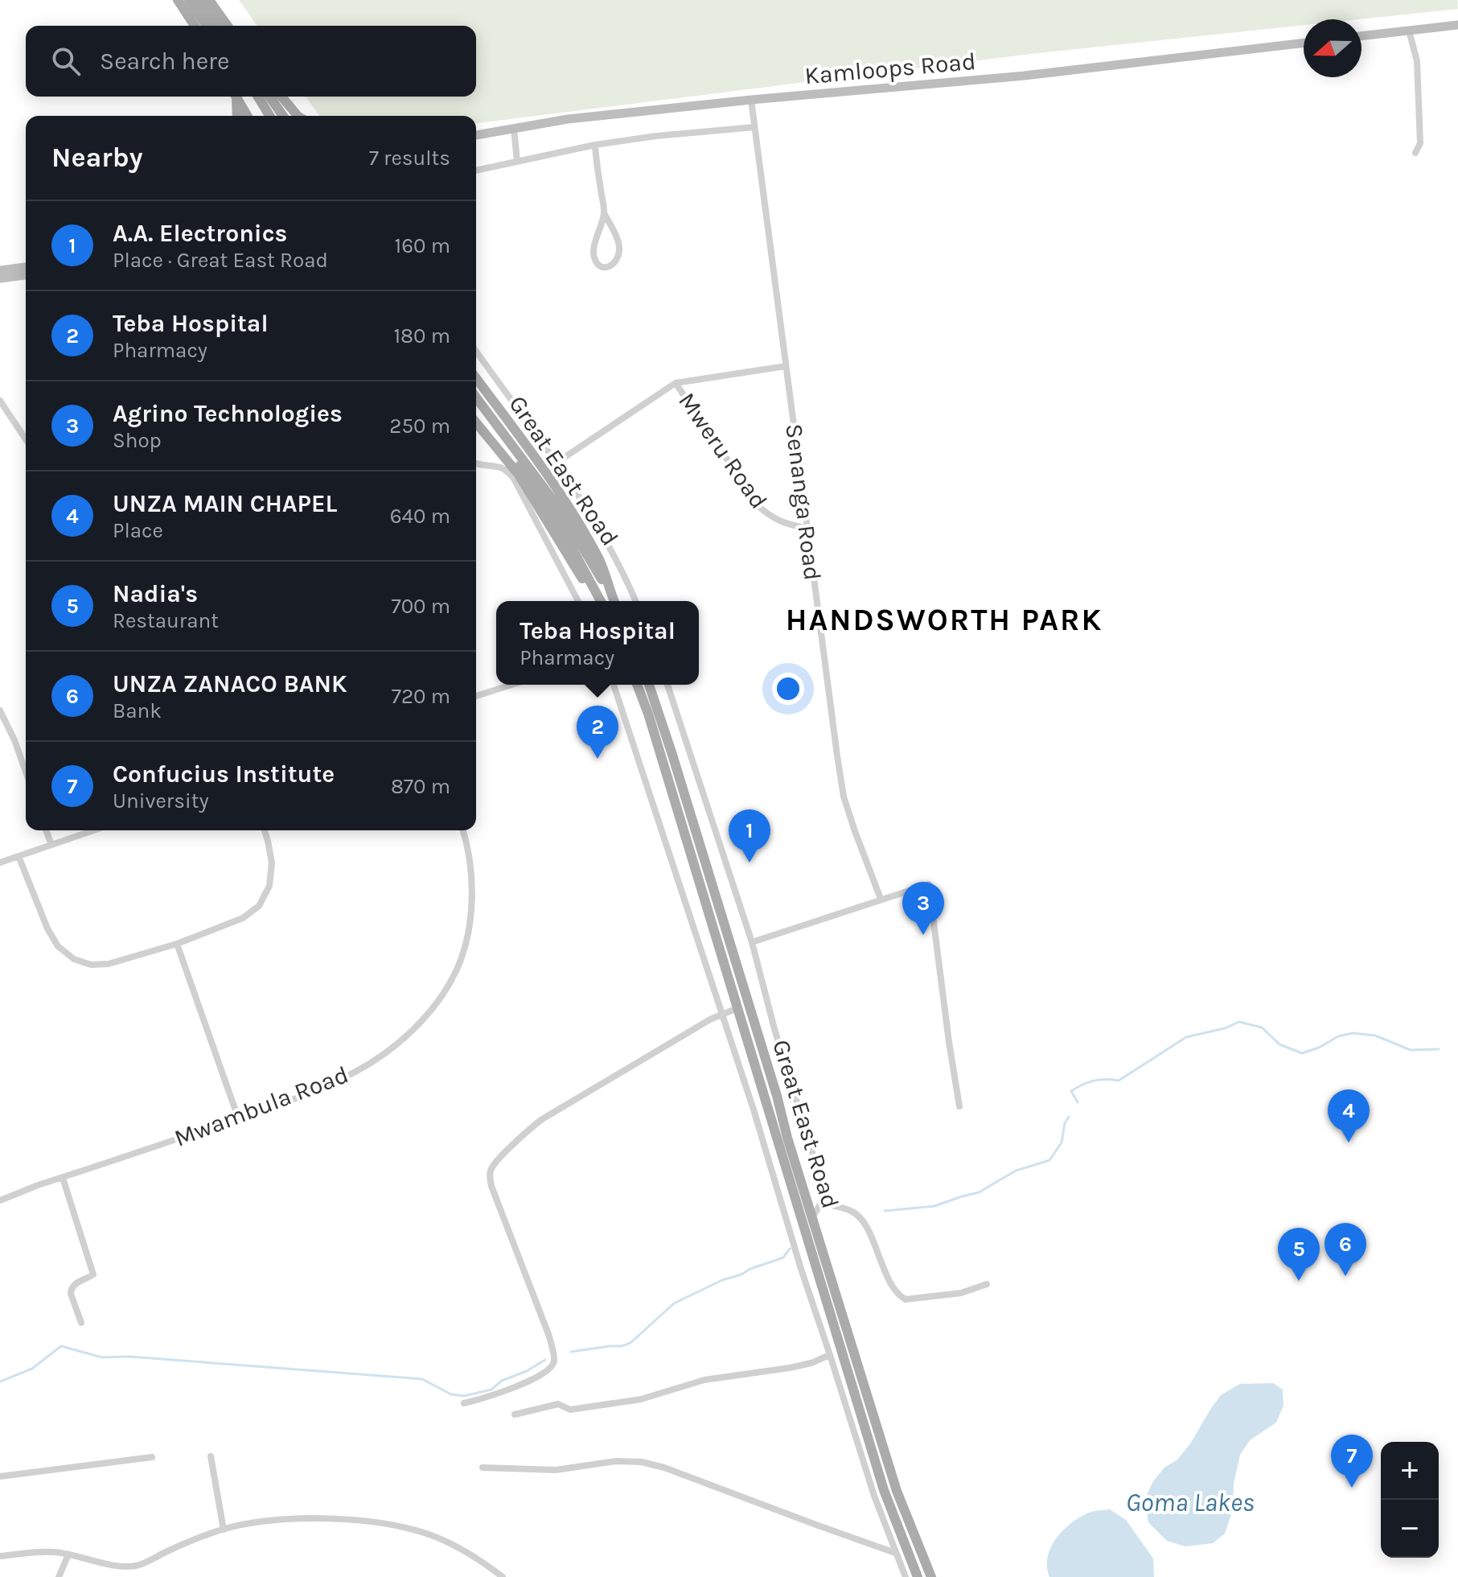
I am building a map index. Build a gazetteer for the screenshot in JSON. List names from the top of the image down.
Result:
{
  "streets": {
    "main road": ["Kamloops Road", "Great East Road"],
    "street": ["Mweru Road", "Senanga Road", "Mwambula Road"]
  },
  "crossings": [
    ["Kamloops Road", "Senanga Road"],
    ["Mweru Road", "Senanga Road"]
  ],
  "districts": ["HANDSWORTH PARK"],
  "water": ["Goma Lakes"],
  "north": "left",
  "page": {
    "search": "Search here",
    "heading": ["Nearby", "7 results"],
    "list": [
      {
        "mark": "1",
        "name": "A.A. Electronics",
        "note": "Place · Great East Road",
        "value": "160 m"
      },
      {
        "mark": "2",
        "name": "Teba Hospital",
        "note": "Pharmacy",
        "value": "180 m"
      },
      {
        "mark": "3",
        "name": "Agrino Technologies",
        "note": "Shop",
        "value": "250 m"
      },
      {
        "mark": "4",
        "name": "UNZA MAIN CHAPEL",
        "note": "Place",
        "value": "640 m"
      },
      {
        "mark": "5",
        "name": "Nadia's",
        "note": "Restaurant",
        "value": "700 m"
      },
      {
        "mark": "6",
        "name": "UNZA ZANACO BANK",
        "note": "Bank",
        "value": "720 m"
      },
      {
        "mark": "7",
        "name": "Confucius Institute",
        "note": "University",
        "value": "870 m"
      }
    ],
    "popup": ["Teba Hospital", "Pharmacy"],
    "pins": [
      "2",
      "1",
      "3",
      "4",
      "6",
      "5",
      "7"
    ],
    "map_buttons": ["+", "−"]
  }
}
